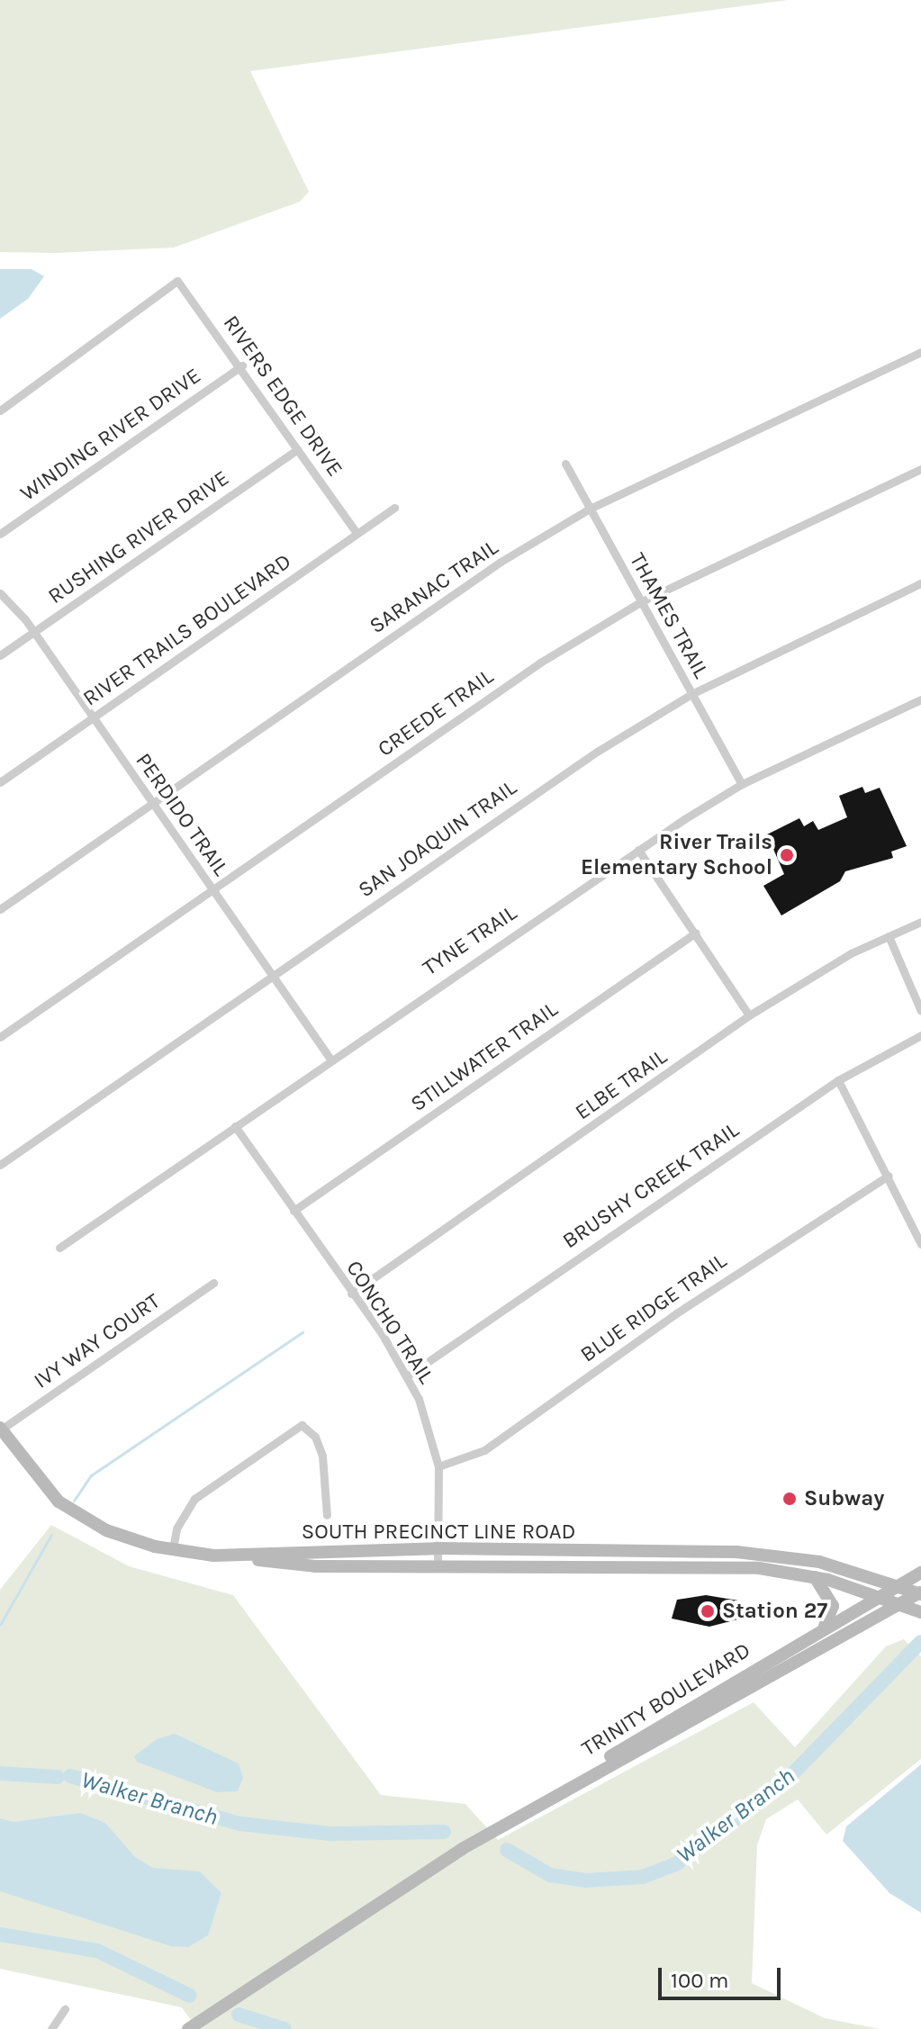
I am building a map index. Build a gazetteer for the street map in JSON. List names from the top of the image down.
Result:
{
  "streets": {
    "main road": ["SOUTH PRECINCT LINE ROAD", "TRINITY BOULEVARD"],
    "street": [
      "RIVERS EDGE DRIVE",
      "WINDING RIVER DRIVE",
      "RUSHING RIVER DRIVE",
      "SARANAC TRAIL",
      "THAMES TRAIL",
      "RIVER TRAILS BOULEVARD",
      "CREEDE TRAIL",
      "PERDIDO TRAIL",
      "SAN JOAQUIN TRAIL",
      "TYNE TRAIL",
      "STILLWATER TRAIL",
      "ELBE TRAIL",
      "BRUSHY CREEK TRAIL",
      "BLUE RIDGE TRAIL",
      "CONCHO TRAIL",
      "IVY WAY COURT"
    ]
  },
  "crossings": [
    ["RIVERS EDGE DRIVE", "WINDING RIVER DRIVE"],
    ["RIVERS EDGE DRIVE", "RUSHING RIVER DRIVE"],
    ["RIVERS EDGE DRIVE", "RIVER TRAILS BOULEVARD"],
    ["RUSHING RIVER DRIVE", "PERDIDO TRAIL"],
    ["SARANAC TRAIL", "THAMES TRAIL"],
    ["SARANAC TRAIL", "PERDIDO TRAIL"],
    ["THAMES TRAIL", "CREEDE TRAIL"],
    ["THAMES TRAIL", "SAN JOAQUIN TRAIL"],
    ["THAMES TRAIL", "TYNE TRAIL"],
    ["RIVER TRAILS BOULEVARD", "PERDIDO TRAIL"],
    ["CREEDE TRAIL", "PERDIDO TRAIL"],
    ["PERDIDO TRAIL", "SAN JOAQUIN TRAIL"],
    ["PERDIDO TRAIL", "TYNE TRAIL"],
    ["TYNE TRAIL", "CONCHO TRAIL"],
    ["STILLWATER TRAIL", "CONCHO TRAIL"],
    ["ELBE TRAIL", "CONCHO TRAIL"],
    ["BRUSHY CREEK TRAIL", "CONCHO TRAIL"],
    ["BLUE RIDGE TRAIL", "CONCHO TRAIL"],
    ["CONCHO TRAIL", "SOUTH PRECINCT LINE ROAD"],
    ["IVY WAY COURT", "SOUTH PRECINCT LINE ROAD"],
    ["SOUTH PRECINCT LINE ROAD", "TRINITY BOULEVARD"]
  ],
  "water": ["Walker Branch"],
  "places": ["River Trails Elementary School", "Subway", "Station 27"],
  "scale_bar": "100 m"
}
